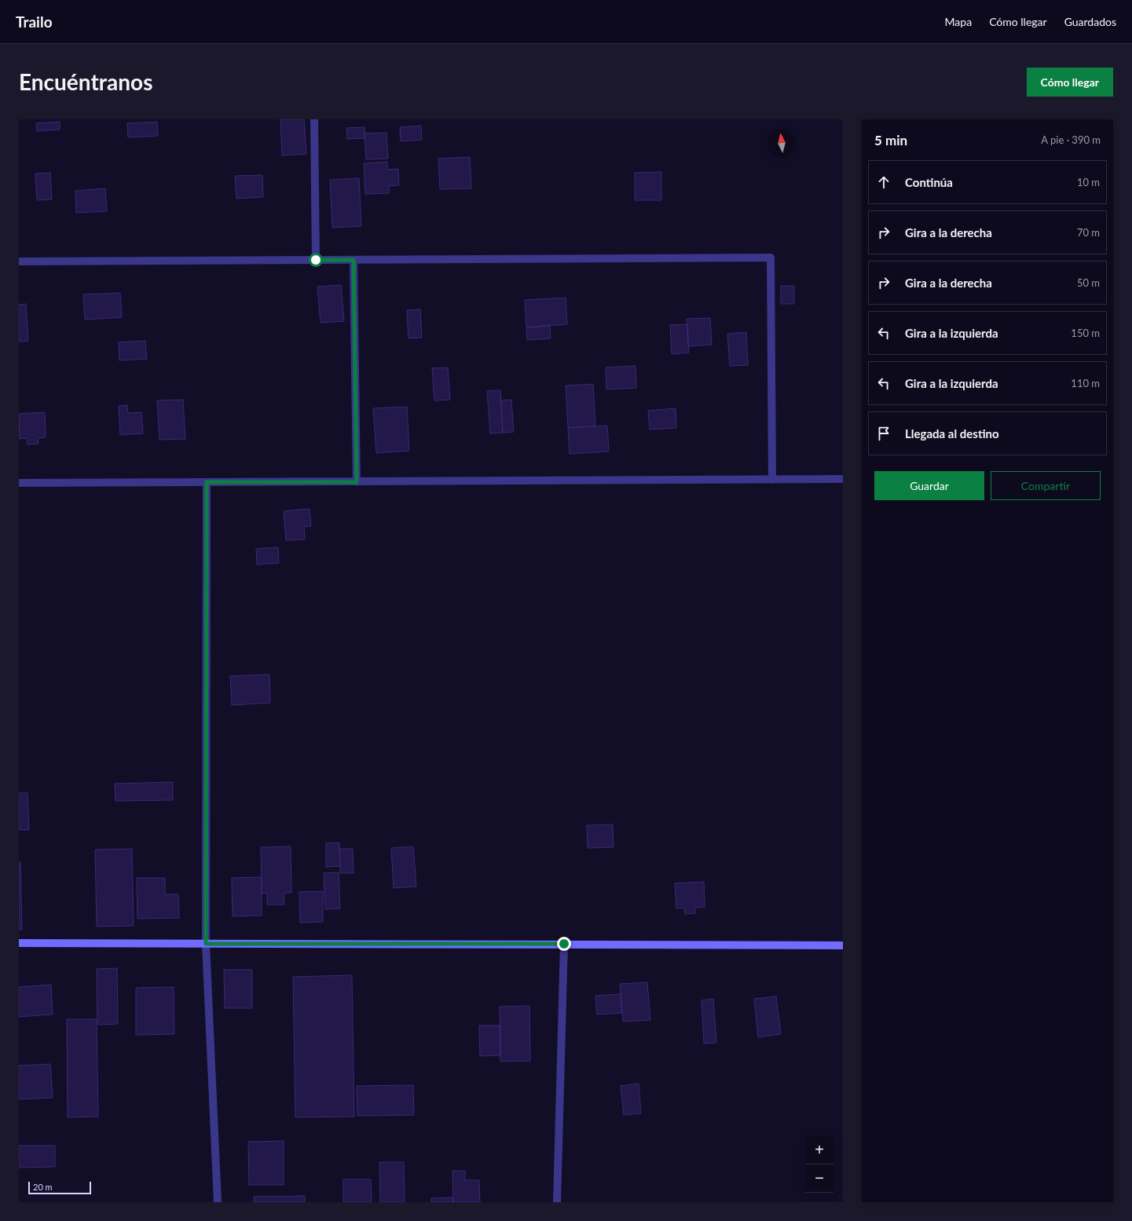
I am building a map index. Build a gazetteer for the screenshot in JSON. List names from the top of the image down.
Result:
{
  "scale_bar": "20 m",
  "north": "top",
  "page": {
    "header": "Trailo",
    "nav": ["Mapa", "Cómo llegar", "Guardados"],
    "buttons": [
      "Cómo llegar",
      ["Guardar", "Compartir"]
    ],
    "title": "Encuéntranos",
    "heading": ["5 min", "A pie · 390 m"],
    "list": [
      ["Continúa", "10 m"],
      ["Gira a la derecha", "70 m"],
      ["Gira a la derecha", "50 m"],
      ["Gira a la izquierda", "150 m"],
      ["Gira a la izquierda", "110 m"],
      "Llegada al destino"
    ],
    "map_buttons": ["+", "−"],
    "scale": "20 m"
  }
}
